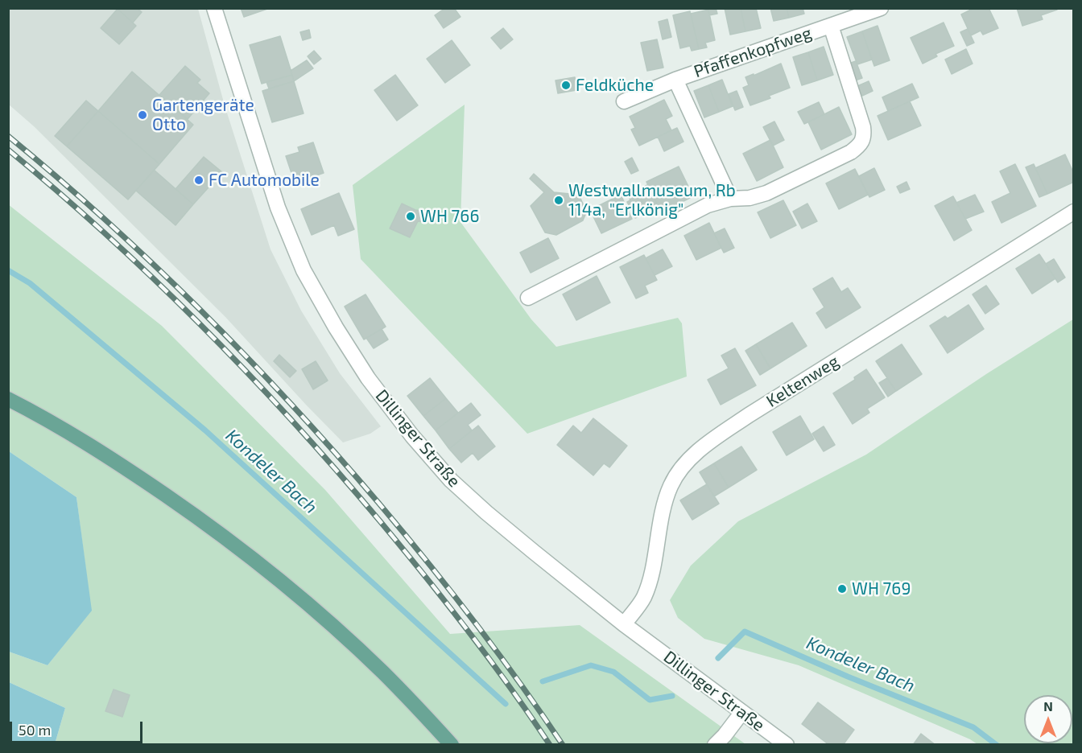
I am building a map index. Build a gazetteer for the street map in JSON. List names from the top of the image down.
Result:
{
  "streets": {
    "street": ["Pfaffenkopfweg", "Keltenweg", "Dillinger Straße"]
  },
  "crossings": [
    ["Keltenweg", "Dillinger Straße"]
  ],
  "water": ["Kondeler Bach"],
  "places": [
    "Feldküche",
    "Gartengeräte Otto",
    "FC Automobile",
    "Westwallmuseum, Rb 114a, \"Erlkönig\"",
    "WH 766",
    "WH 769"
  ],
  "scale_bar": "50 m",
  "north": "top"
}
